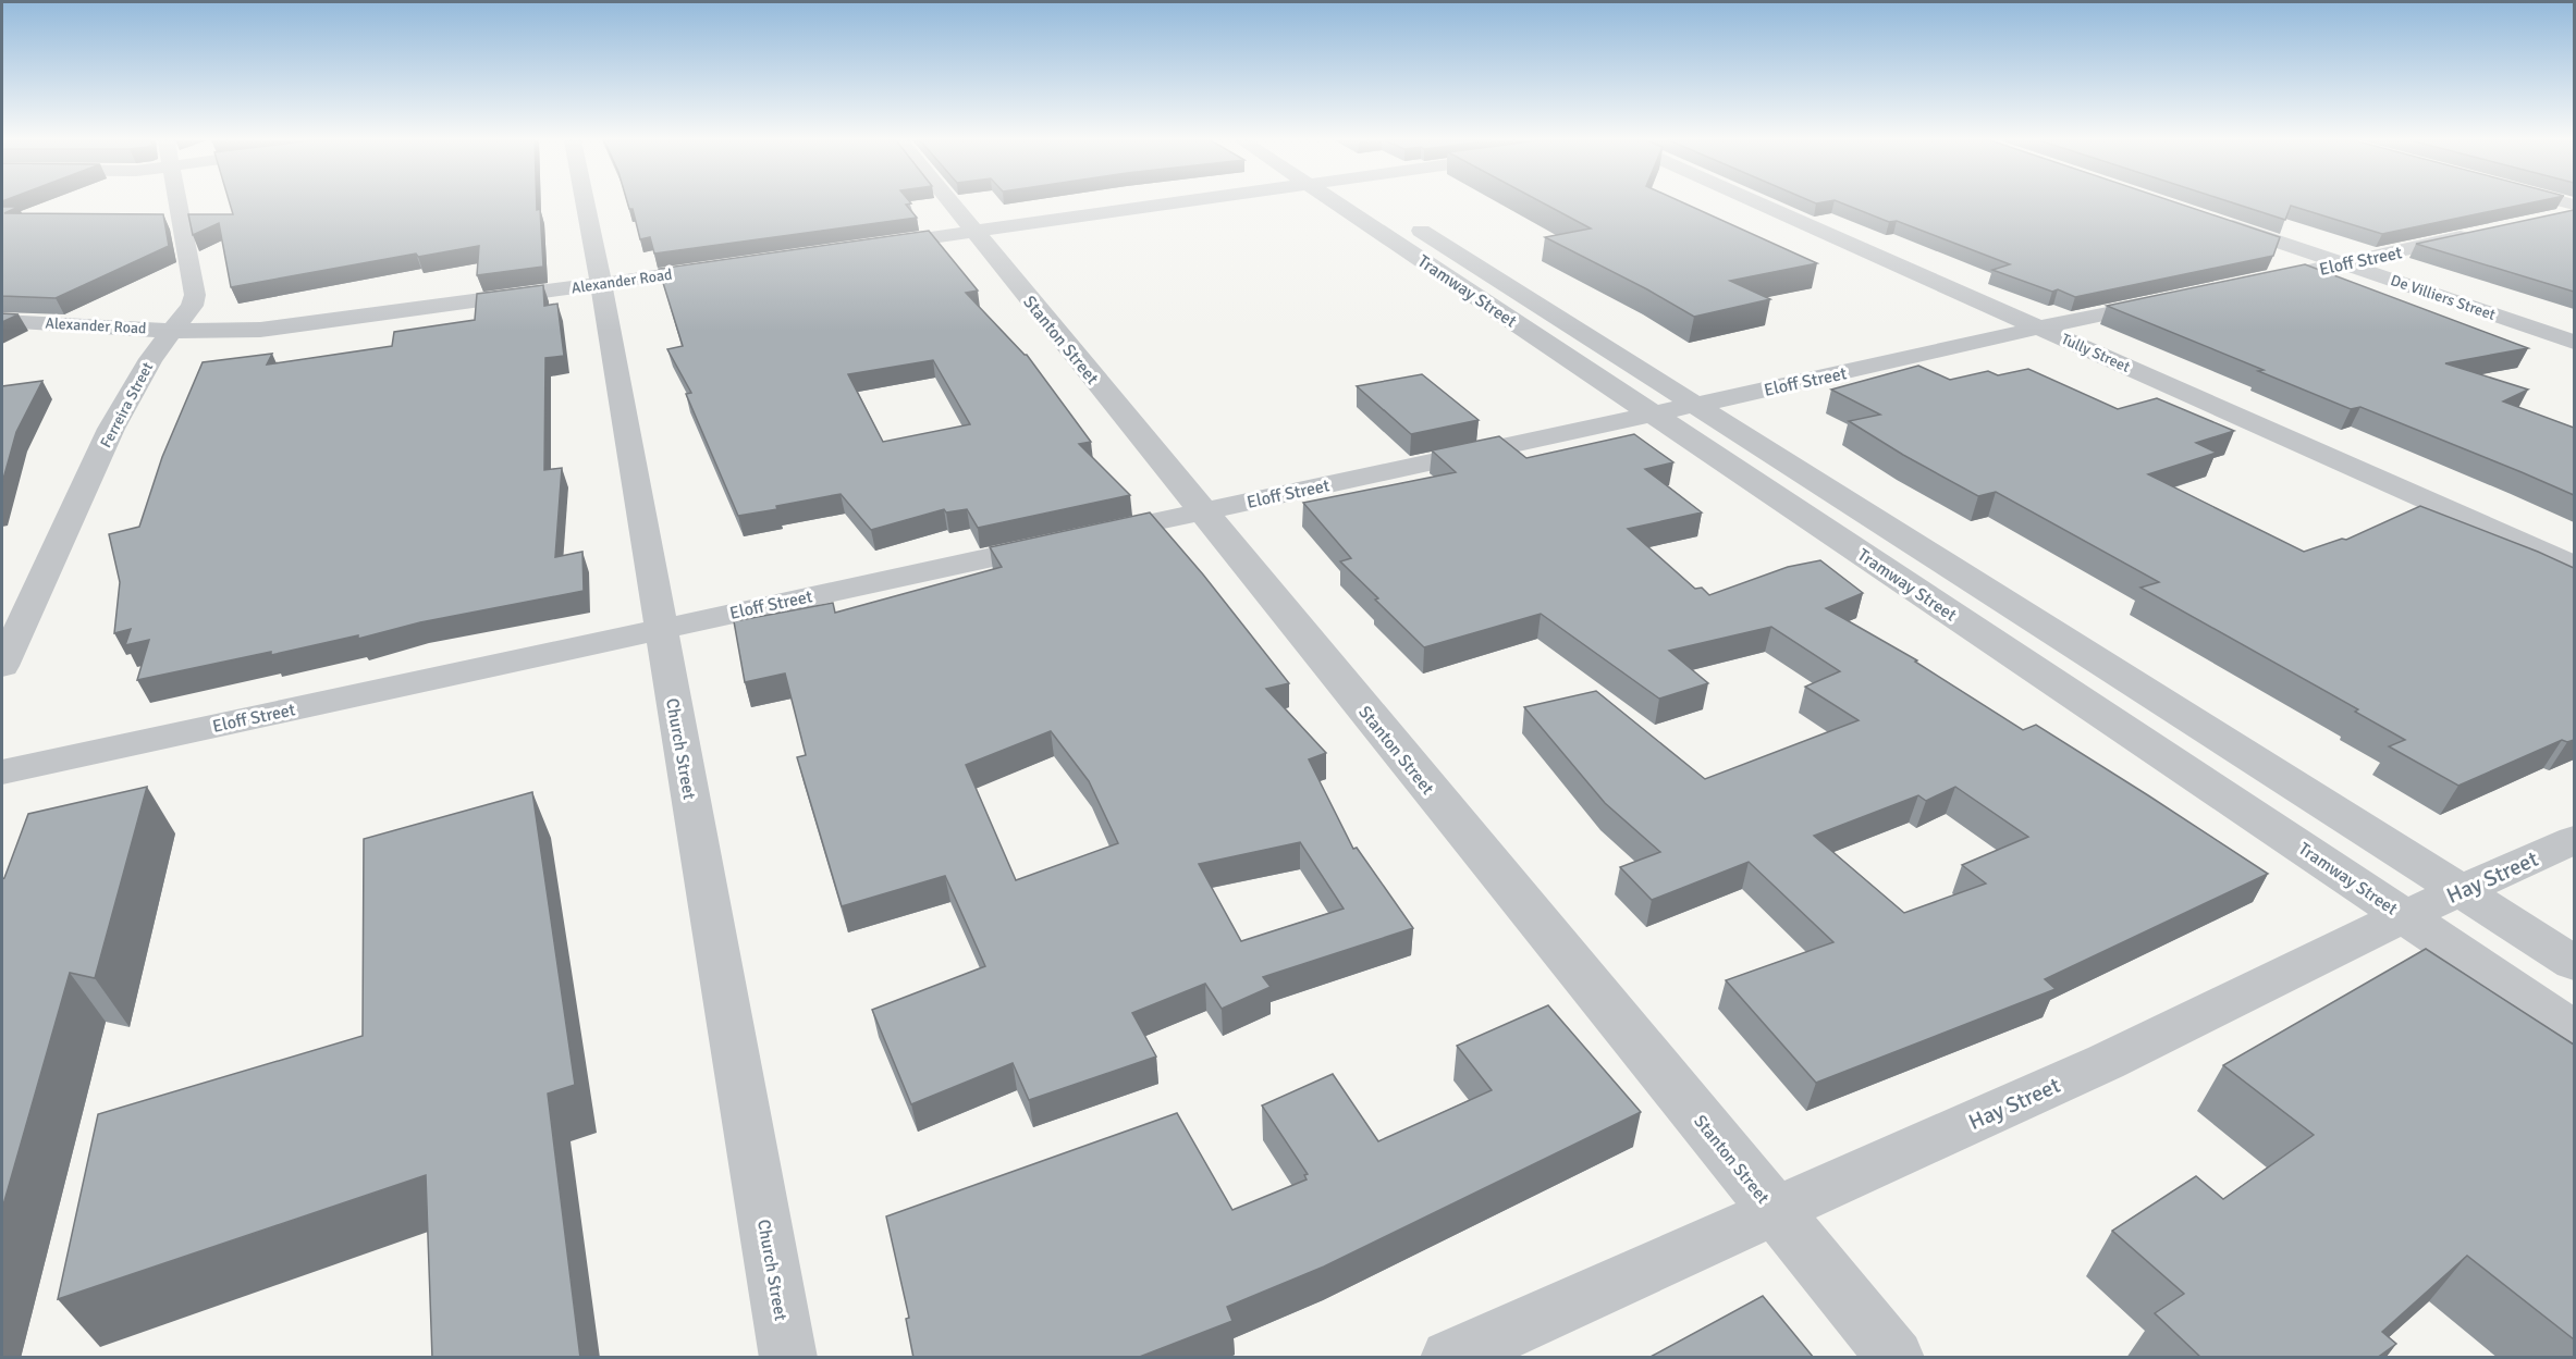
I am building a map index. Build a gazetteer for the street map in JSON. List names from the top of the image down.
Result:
{
  "streets": {
    "street": [
      "Eloff Street",
      "Alexander Road",
      "Tramway Street",
      "De Villiers Street",
      "Stanton Street",
      "Tully Street",
      "Ferreira Street",
      "Church Street",
      "Hay Street"
    ]
  },
  "crossings": [
    ["Eloff Street", "Tramway Street"],
    ["Eloff Street", "De Villiers Street"],
    ["Eloff Street", "Stanton Street"],
    ["Eloff Street", "Tully Street"],
    ["Eloff Street", "Church Street"],
    ["Alexander Road", "Ferreira Street"],
    ["Alexander Road", "Church Street"],
    ["Tramway Street", "Hay Street"],
    ["Stanton Street", "Hay Street"]
  ]
}
